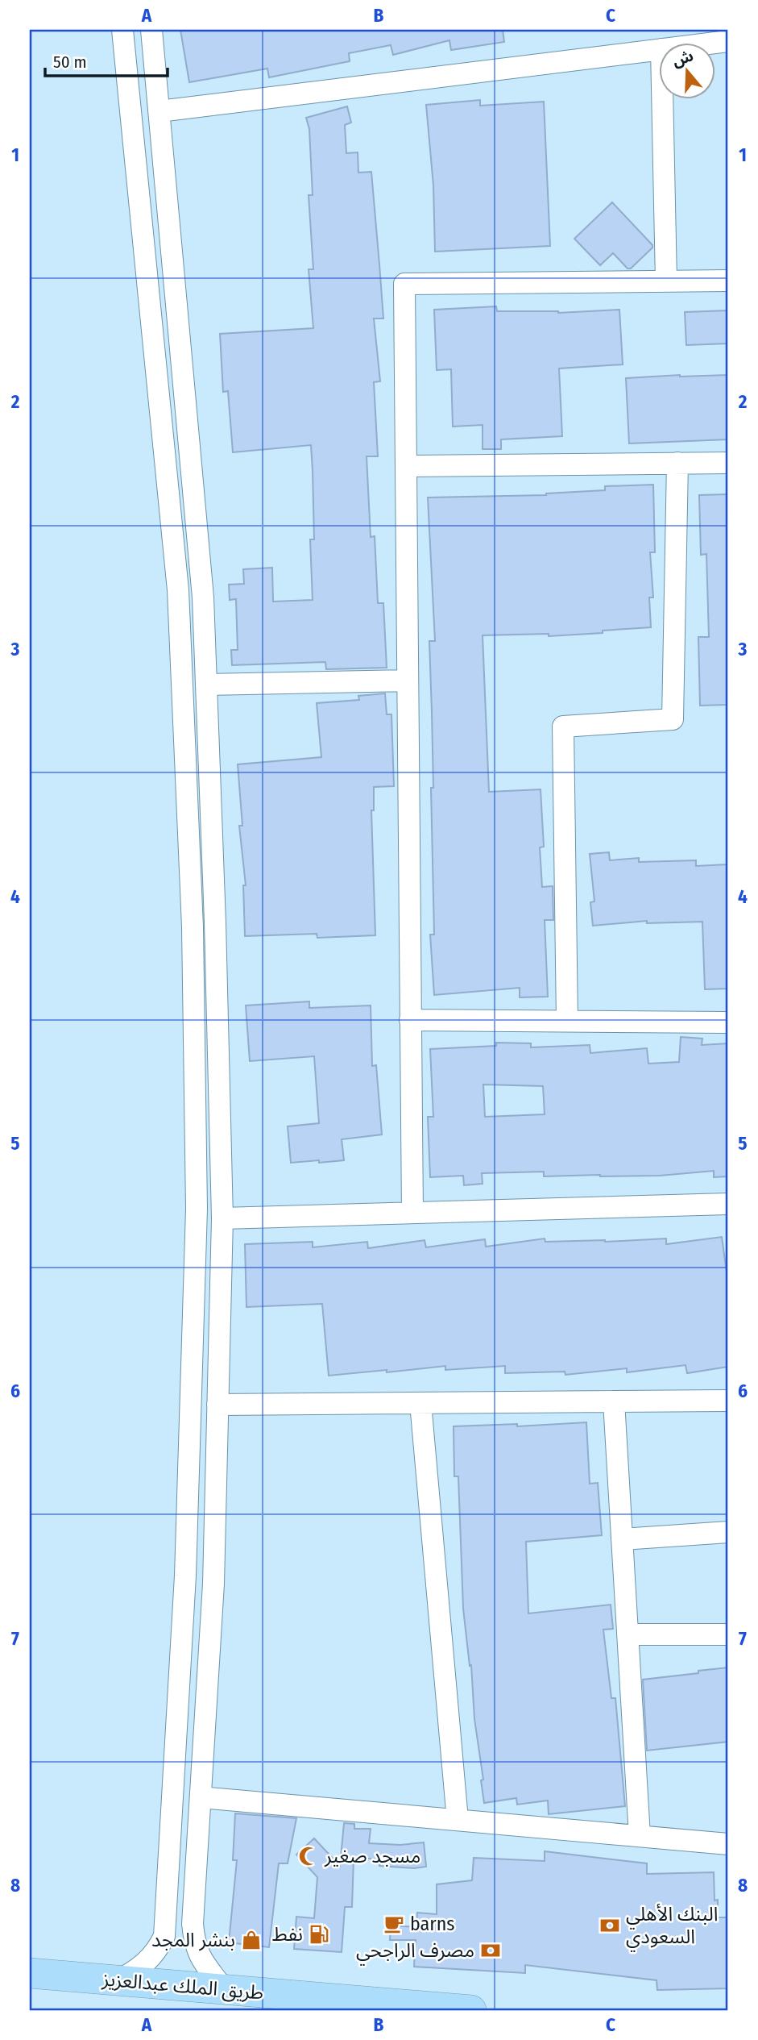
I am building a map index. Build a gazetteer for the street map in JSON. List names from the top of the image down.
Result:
{
  "streets": {
    "highway": ["طريق الملك عبدالعزيز"]
  },
  "places": {
    "mosque": ["مسجد صغير"],
    "cafe": ["barns"],
    "bank": ["البنك الأهلي السعودي", "مصرف الراجحي"],
    "fuel station": ["نفط"],
    "shop": ["بنشر المجد"]
  },
  "scale_bar": "50 m",
  "north": "top",
  "grid": {
    "columns": ["A", "B", "C"],
    "rows": [
      "1",
      "2",
      "3",
      "4",
      "5",
      "6",
      "7",
      "8"
    ]
  }
}
